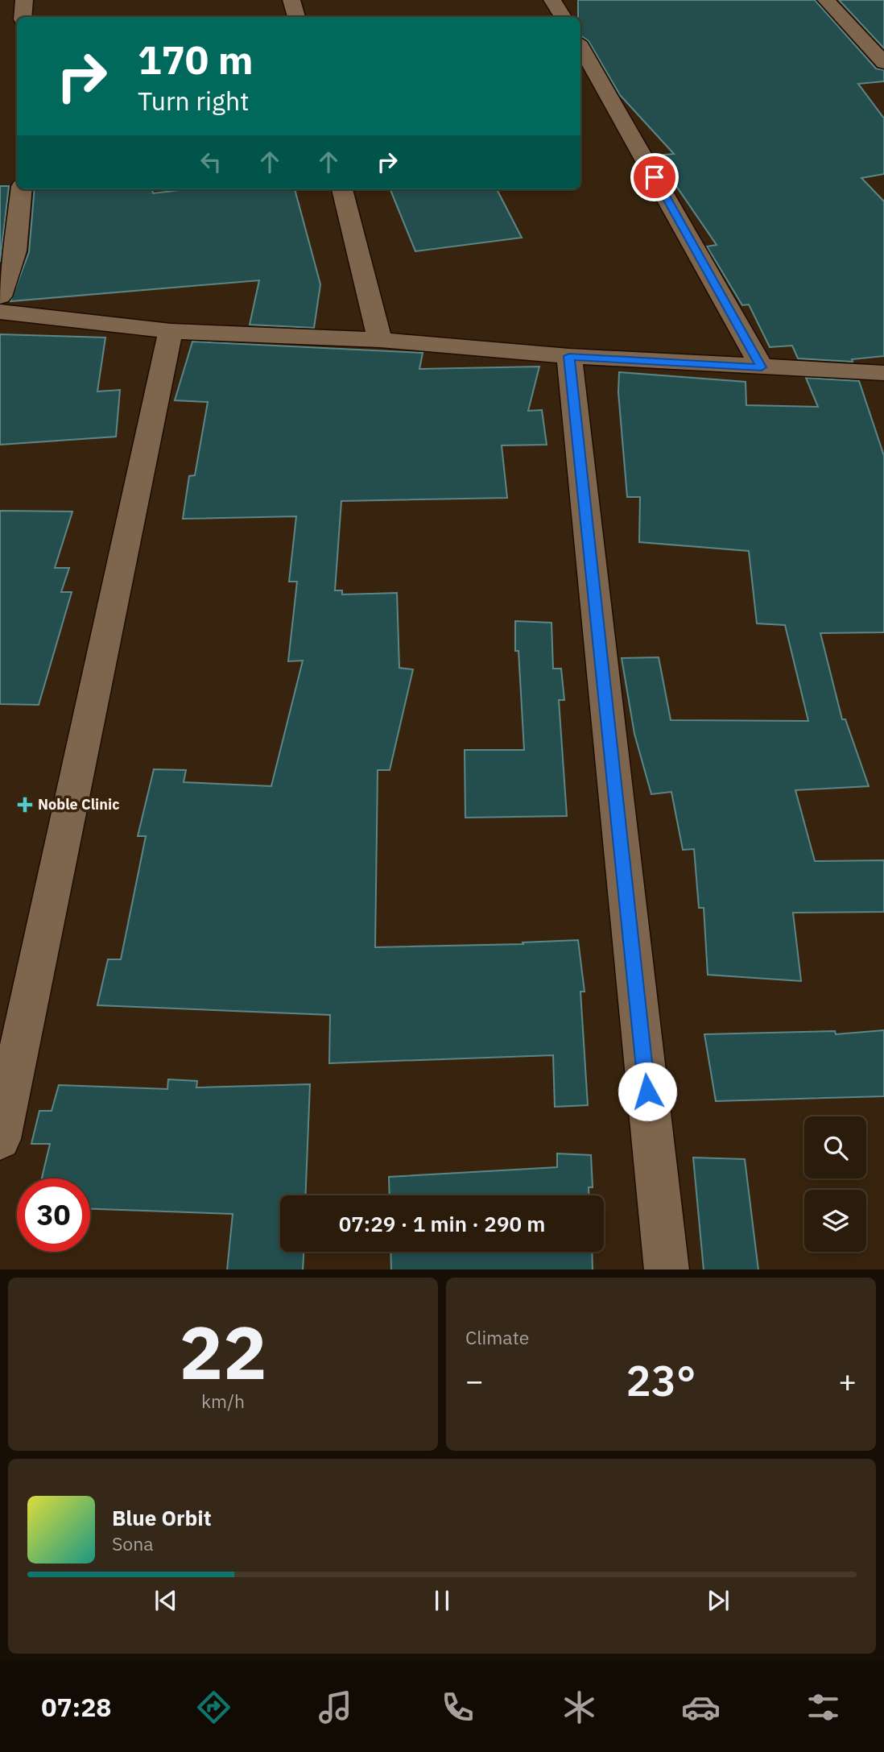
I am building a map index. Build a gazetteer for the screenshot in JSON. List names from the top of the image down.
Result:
{
  "places": {
    "health": ["Noble Clinic"]
  },
  "page": {
    "turn": ["170 m", "Turn right"],
    "limit": "30",
    "trip": "07:29 · 1 min · 290 m",
    "tile": [
      ["22", "km/h"],
      "Climate"
    ],
    "heat": ["−", "23°", "+"],
    "song": ["Blue Orbit", "Sona"],
    "tabs": "07:28"
  }
}
